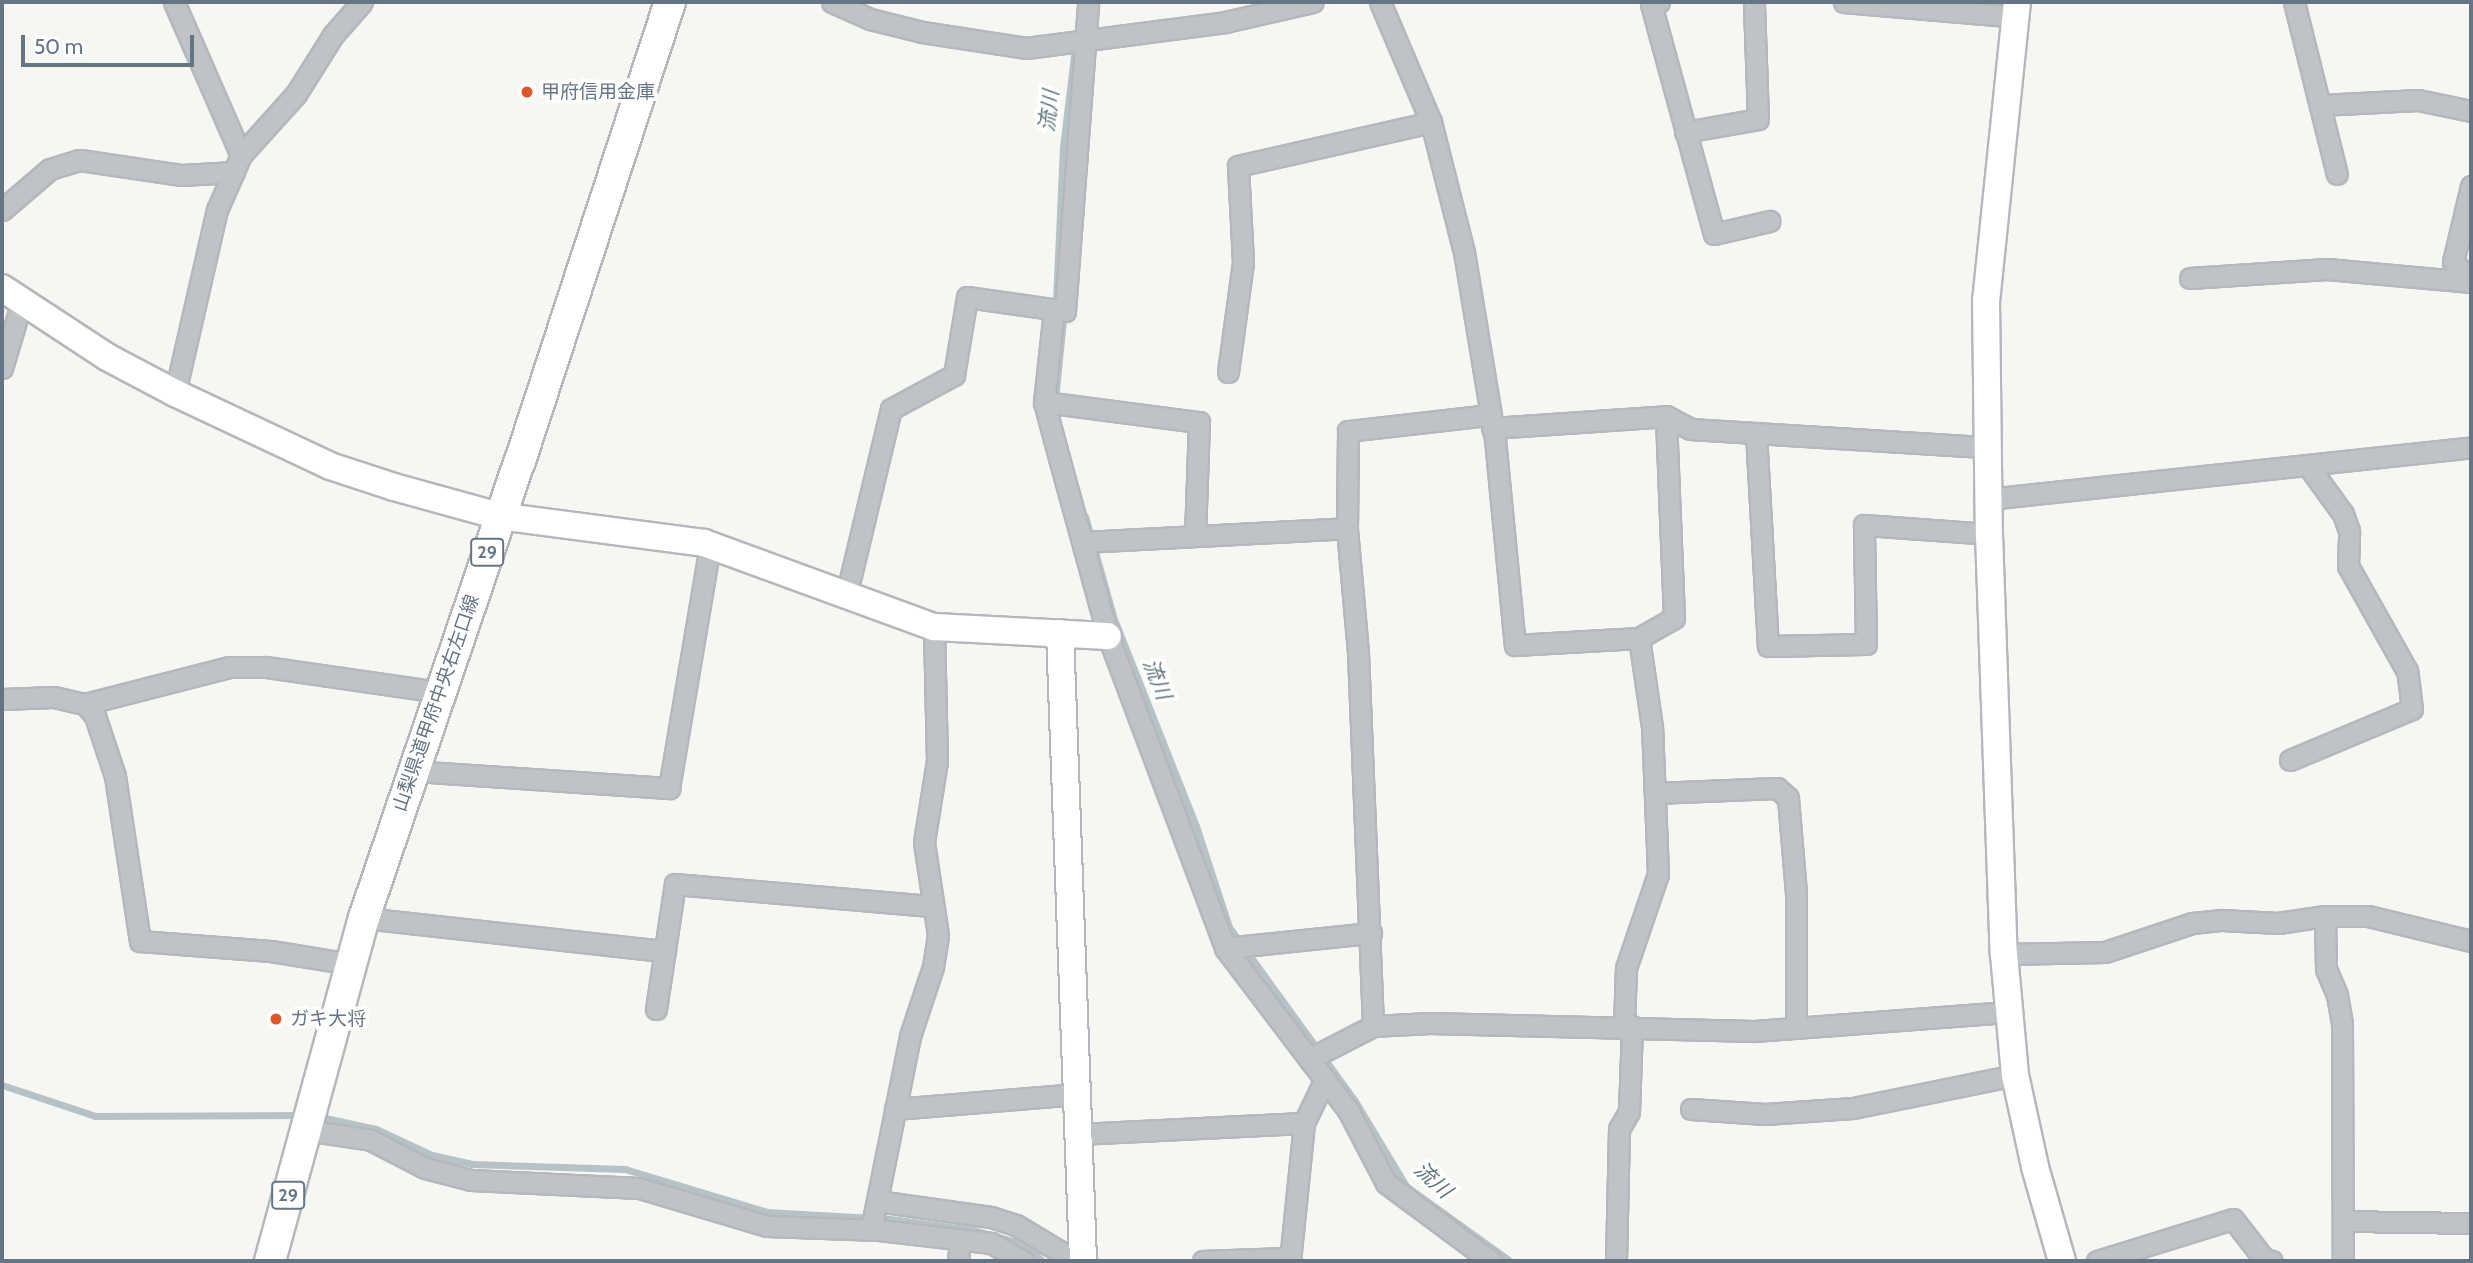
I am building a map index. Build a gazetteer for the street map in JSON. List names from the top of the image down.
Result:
{
  "streets": {
    "main road": ["29", "山梨県道甲府中央右左口線"]
  },
  "crossings": [
    ["29", "山梨県道甲府中央右左口線"]
  ],
  "water": ["流川"],
  "places": ["甲府信用金庫", "ガキ大将"],
  "scale_bar": "50 m"
}
